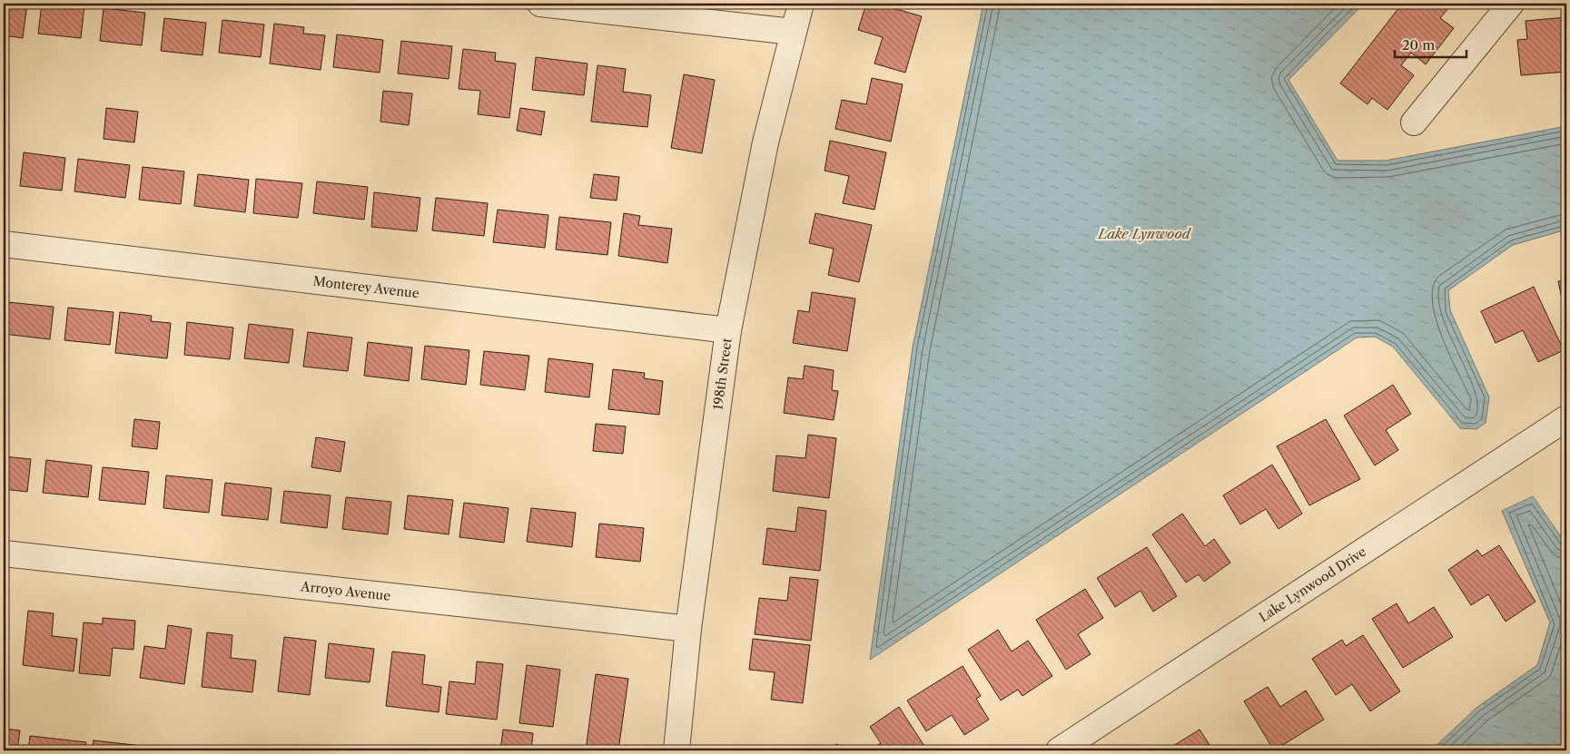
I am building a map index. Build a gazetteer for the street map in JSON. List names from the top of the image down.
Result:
{
  "streets": {
    "street": [
      "Monterey Avenue",
      "198th Street",
      "Lake Lynwood Drive",
      "Arroyo Avenue"
    ]
  },
  "crossings": [
    ["Monterey Avenue", "198th Street"],
    ["198th Street", "Arroyo Avenue"]
  ],
  "water": ["Lake Lynwood"],
  "scale_bar": "20 m"
}
